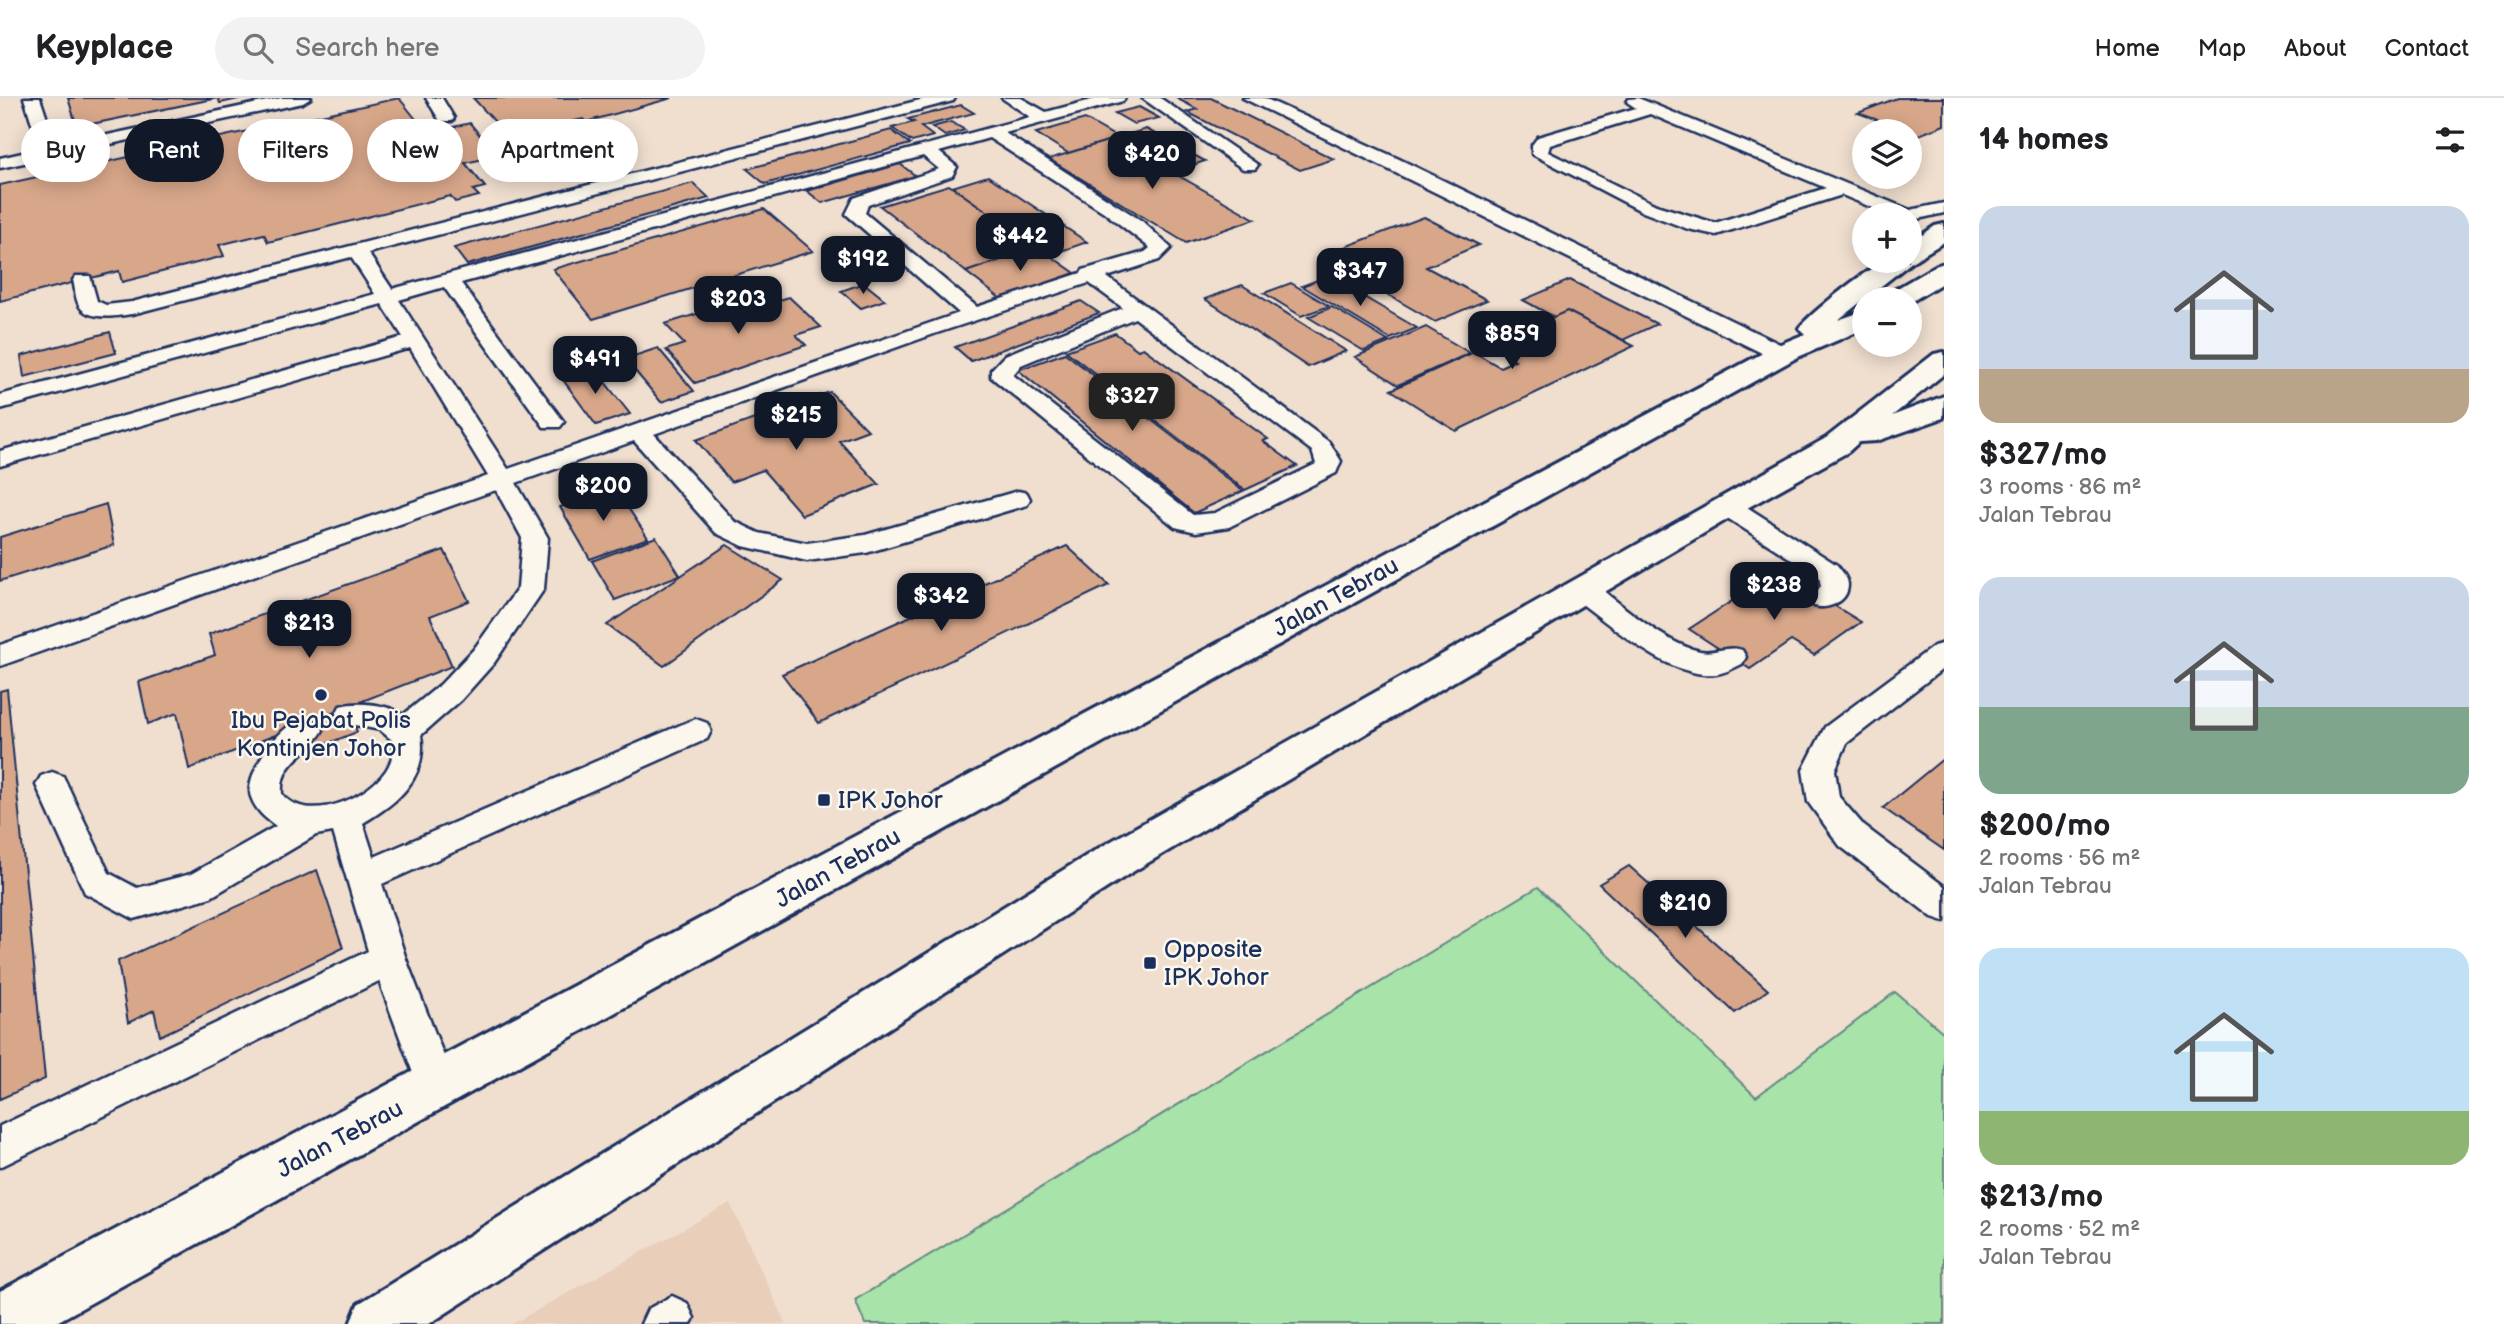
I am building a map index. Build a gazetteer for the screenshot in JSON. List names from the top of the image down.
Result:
{
  "streets": {
    "highway": ["Jalan Tebrau"]
  },
  "places": {
    "other": ["Ibu Pejabat Polis Kontinjen Johor"],
    "transit": ["IPK Johor", "Opposite IPK Johor"]
  },
  "page": {
    "header": "Keyplace",
    "search": "Search here",
    "nav": [
      "Home",
      "Map",
      "About",
      "Contact"
    ],
    "heading": "14 homes",
    "map_buttons": ["+", "−"],
    "chip": [
      "Buy",
      "Rent",
      "Filters",
      "New",
      "Apartment"
    ],
    "price": [
      "$420",
      "$442",
      "$192",
      "$347",
      "$203",
      "$859",
      "$491",
      "$327",
      "$215",
      "$200",
      "$238",
      "$342",
      "$213",
      "$210"
    ],
    "list": [
      {
        "name": "$327/mo",
        "note": "3 rooms · 86 m² · Jalan Tebrau"
      },
      {
        "name": "$200/mo",
        "note": "2 rooms · 56 m² · Jalan Tebrau"
      },
      {
        "name": "$213/mo",
        "note": "2 rooms · 52 m² · Jalan Tebrau"
      }
    ]
  }
}
